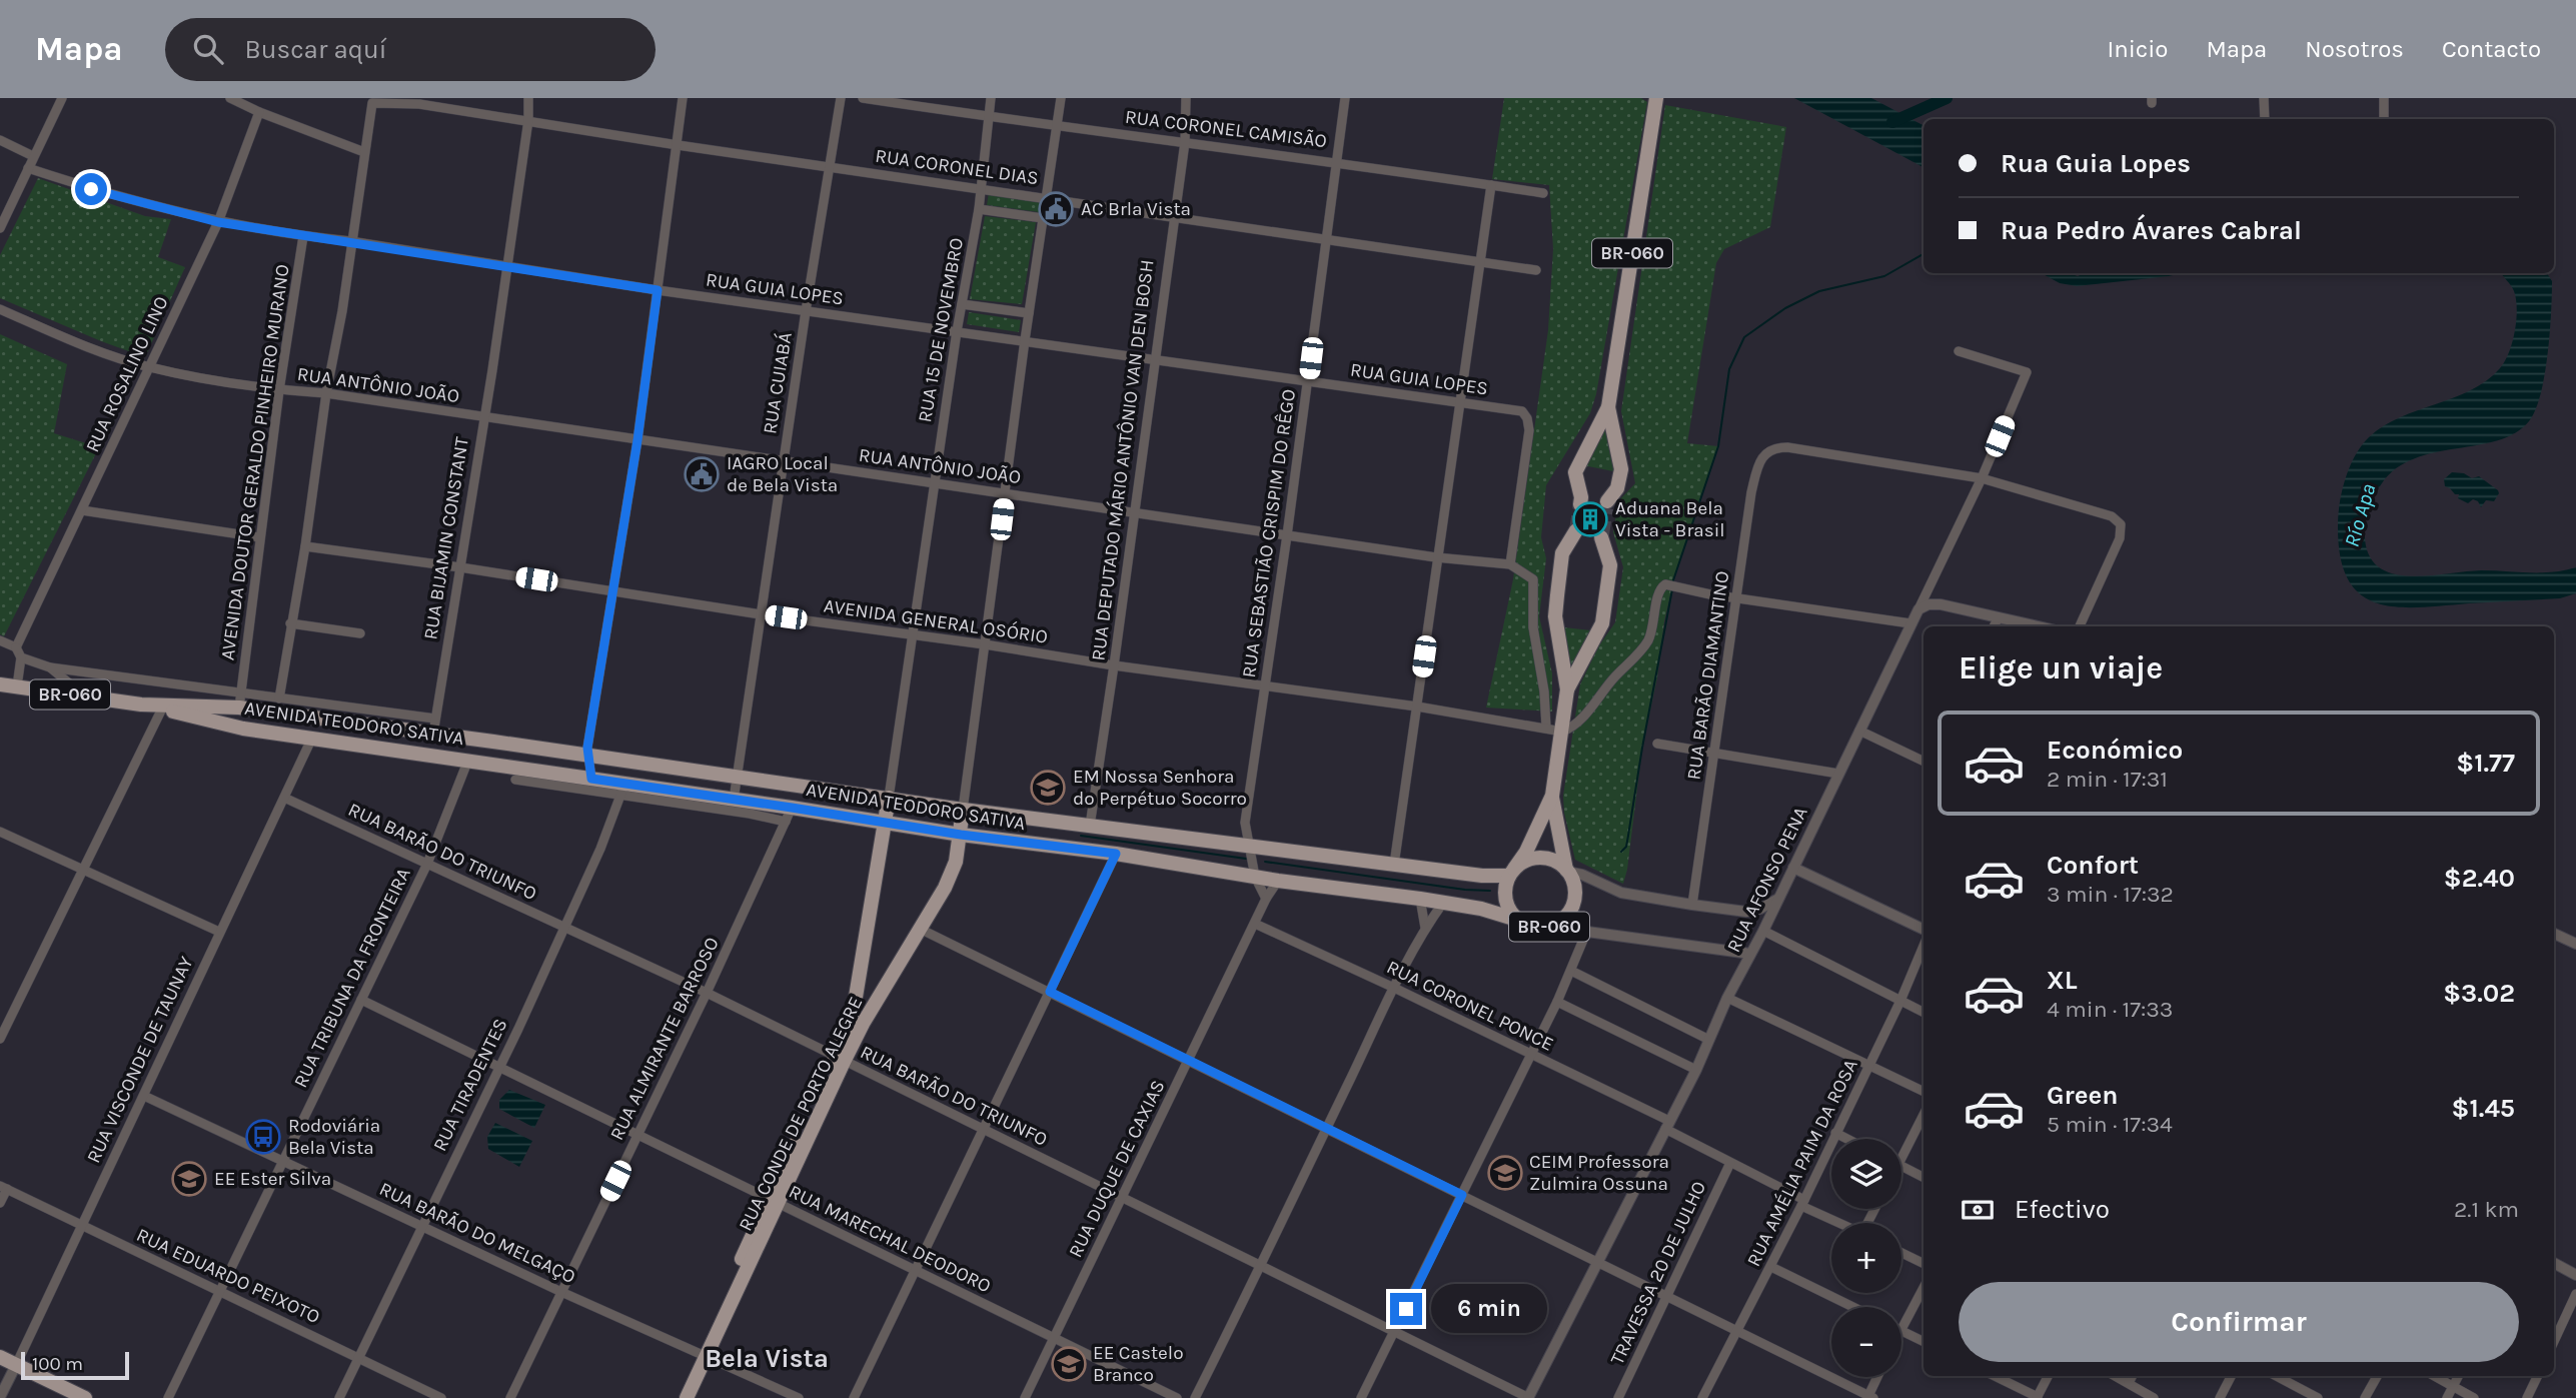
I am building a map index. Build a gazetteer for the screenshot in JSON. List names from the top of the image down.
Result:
{
  "streets": {
    "main road": ["BR-060", "AVENIDA TEODORO SATIVA", "RUA CONDE DE PORTO ALEGRE"],
    "street": [
      "RUA CORONEL CAMISÃO",
      "RUA CORONEL DIAS",
      "RUA GUIA LOPES",
      "RUA 15 DE NOVEMBRO",
      "RUA ROSALINO LINO",
      "RUA CUIABÁ",
      "RUA ANTÔNIO JOÃO",
      "RUA DEPUTADO MÁRIO ANTÔNIO VAN DEN BOSH",
      "AVENIDA DOUTOR GERALDO PINHEIRO MURANO",
      "RUA SEBASTIÃO CRISPIM DO RÊGO",
      "RUA BIJAMIN CONSTANT",
      "AVENIDA GENERAL OSÓRIO",
      "RUA BARÃO DIAMANTINO",
      "RUA BARÃO DO TRIUNFO",
      "RUA AFONSO PENA",
      "RUA TRIBUNA DA FRONTEIRA",
      "RUA CORONEL PONCE",
      "RUA ALMIRANTE BARROSO",
      "RUA VISCONDE DE TAUNAY",
      "RUA TIRADENTES",
      "RUA AMÉLIA PAIM DA ROSA",
      "RUA DUQUE DE CAXIAS",
      "RUA BARÃO DO MELGAÇO",
      "RUA MARECHAL DEODORO",
      "TRAVESSA 20 DE JULHO",
      "RUA EDUARDO PEIXOTO"
    ]
  },
  "crossings": [
    ["RUA CORONEL CAMISÃO", "RUA 15 DE NOVEMBRO"],
    ["RUA CORONEL CAMISÃO", "RUA DEPUTADO MÁRIO ANTÔNIO VAN DEN BOSH"],
    ["RUA CORONEL CAMISÃO", "RUA SEBASTIÃO CRISPIM DO RÊGO"],
    ["RUA CORONEL DIAS", "RUA 15 DE NOVEMBRO"],
    ["RUA CORONEL DIAS", "RUA CUIABÁ"],
    ["RUA CORONEL DIAS", "RUA DEPUTADO MÁRIO ANTÔNIO VAN DEN BOSH"],
    ["RUA CORONEL DIAS", "RUA SEBASTIÃO CRISPIM DO RÊGO"],
    ["RUA CORONEL DIAS", "RUA BIJAMIN CONSTANT"],
    ["BR-060", "AVENIDA GENERAL OSÓRIO"],
    ["BR-060", "AVENIDA TEODORO SATIVA"],
    ["RUA GUIA LOPES", "RUA 15 DE NOVEMBRO"],
    ["RUA GUIA LOPES", "RUA ROSALINO LINO"],
    ["RUA GUIA LOPES", "RUA CUIABÁ"],
    ["RUA GUIA LOPES", "RUA ANTÔNIO JOÃO"],
    ["RUA GUIA LOPES", "RUA DEPUTADO MÁRIO ANTÔNIO VAN DEN BOSH"],
    ["RUA GUIA LOPES", "AVENIDA DOUTOR GERALDO PINHEIRO MURANO"],
    ["RUA GUIA LOPES", "RUA SEBASTIÃO CRISPIM DO RÊGO"],
    ["RUA GUIA LOPES", "RUA BIJAMIN CONSTANT"],
    ["RUA 15 DE NOVEMBRO", "RUA ANTÔNIO JOÃO"],
    ["RUA 15 DE NOVEMBRO", "AVENIDA GENERAL OSÓRIO"],
    ["RUA 15 DE NOVEMBRO", "AVENIDA TEODORO SATIVA"],
    ["RUA 15 DE NOVEMBRO", "RUA CONDE DE PORTO ALEGRE"],
    ["RUA ROSALINO LINO", "RUA ANTÔNIO JOÃO"],
    ["RUA CUIABÁ", "RUA ANTÔNIO JOÃO"],
    ["RUA CUIABÁ", "AVENIDA GENERAL OSÓRIO"],
    ["RUA CUIABÁ", "AVENIDA TEODORO SATIVA"],
    ["RUA ANTÔNIO JOÃO", "RUA DEPUTADO MÁRIO ANTÔNIO VAN DEN BOSH"],
    ["RUA ANTÔNIO JOÃO", "AVENIDA DOUTOR GERALDO PINHEIRO MURANO"],
    ["RUA ANTÔNIO JOÃO", "RUA SEBASTIÃO CRISPIM DO RÊGO"],
    ["RUA ANTÔNIO JOÃO", "RUA BIJAMIN CONSTANT"],
    ["RUA DEPUTADO MÁRIO ANTÔNIO VAN DEN BOSH", "AVENIDA GENERAL OSÓRIO"],
    ["RUA DEPUTADO MÁRIO ANTÔNIO VAN DEN BOSH", "AVENIDA TEODORO SATIVA"],
    ["AVENIDA DOUTOR GERALDO PINHEIRO MURANO", "AVENIDA TEODORO SATIVA"],
    ["RUA SEBASTIÃO CRISPIM DO RÊGO", "AVENIDA GENERAL OSÓRIO"],
    ["RUA SEBASTIÃO CRISPIM DO RÊGO", "AVENIDA TEODORO SATIVA"],
    ["RUA SEBASTIÃO CRISPIM DO RÊGO", "RUA DUQUE DE CAXIAS"],
    ["RUA BIJAMIN CONSTANT", "AVENIDA GENERAL OSÓRIO"],
    ["RUA BIJAMIN CONSTANT", "AVENIDA TEODORO SATIVA"],
    ["RUA BARÃO DIAMANTINO", "RUA AFONSO PENA"],
    ["AVENIDA TEODORO SATIVA", "RUA TRIBUNA DA FRONTEIRA"],
    ["AVENIDA TEODORO SATIVA", "RUA ALMIRANTE BARROSO"],
    ["AVENIDA TEODORO SATIVA", "RUA VISCONDE DE TAUNAY"],
    ["AVENIDA TEODORO SATIVA", "RUA TIRADENTES"],
    ["AVENIDA TEODORO SATIVA", "RUA CONDE DE PORTO ALEGRE"],
    ["AVENIDA TEODORO SATIVA", "RUA DUQUE DE CAXIAS"],
    ["RUA BARÃO DO TRIUNFO", "RUA AFONSO PENA"],
    ["RUA BARÃO DO TRIUNFO", "RUA TRIBUNA DA FRONTEIRA"],
    ["RUA BARÃO DO TRIUNFO", "RUA ALMIRANTE BARROSO"],
    ["RUA BARÃO DO TRIUNFO", "RUA VISCONDE DE TAUNAY"],
    ["RUA BARÃO DO TRIUNFO", "RUA TIRADENTES"],
    ["RUA BARÃO DO TRIUNFO", "RUA CONDE DE PORTO ALEGRE"],
    ["RUA BARÃO DO TRIUNFO", "RUA DUQUE DE CAXIAS"],
    ["RUA AFONSO PENA", "RUA CORONEL PONCE"],
    ["RUA TRIBUNA DA FRONTEIRA", "RUA BARÃO DO MELGAÇO"],
    ["RUA TRIBUNA DA FRONTEIRA", "RUA MARECHAL DEODORO"],
    ["RUA TRIBUNA DA FRONTEIRA", "RUA EDUARDO PEIXOTO"],
    ["RUA CORONEL PONCE", "RUA AMÉLIA PAIM DA ROSA"],
    ["RUA CORONEL PONCE", "RUA DUQUE DE CAXIAS"],
    ["RUA CORONEL PONCE", "TRAVESSA 20 DE JULHO"],
    ["RUA ALMIRANTE BARROSO", "RUA BARÃO DO MELGAÇO"],
    ["RUA ALMIRANTE BARROSO", "RUA MARECHAL DEODORO"],
    ["RUA VISCONDE DE TAUNAY", "RUA BARÃO DO MELGAÇO"],
    ["RUA VISCONDE DE TAUNAY", "RUA EDUARDO PEIXOTO"],
    ["RUA TIRADENTES", "RUA BARÃO DO MELGAÇO"],
    ["RUA TIRADENTES", "RUA MARECHAL DEODORO"],
    ["RUA TIRADENTES", "RUA EDUARDO PEIXOTO"],
    ["RUA CONDE DE PORTO ALEGRE", "RUA BARÃO DO MELGAÇO"],
    ["RUA CONDE DE PORTO ALEGRE", "RUA MARECHAL DEODORO"],
    ["RUA DUQUE DE CAXIAS", "RUA MARECHAL DEODORO"]
  ],
  "districts": ["Bela Vista"],
  "water": ["Río Apa"],
  "places": {
    "public building": ["AC Brla Vista", "IAGRO Local de Bela Vista"],
    "building": ["Aduana Bela Vista - Brasil"],
    "school or university": [
      "EM Nossa Senhora do Perpétuo Socorro",
      "CEIM Professora Zulmira Ossuna",
      "EE Ester Silva",
      "EE Castelo Branco"
    ],
    "bus stop": ["Rodoviária Bela Vista"]
  },
  "scale_bar": "100 m",
  "page": {
    "header": "Mapa",
    "search": "Buscar aquí",
    "nav": [
      "Inicio",
      "Mapa",
      "Nosotros",
      "Contacto"
    ],
    "banner": ["Rua Guia Lopes", "Rua Pedro Ávares Cabral"],
    "heading": "Elige un viaje",
    "list": [
      {
        "name": "Económico",
        "note": "2 min · 17:31",
        "value": "$1.77"
      },
      {
        "name": "Confort",
        "note": "3 min · 17:32",
        "value": "$2.40"
      },
      {
        "name": "XL",
        "note": "4 min · 17:33",
        "value": "$3.02"
      },
      {
        "name": "Green",
        "note": "5 min · 17:34",
        "value": "$1.45"
      }
    ],
    "map_buttons": ["+", "−"],
    "pay": ["Efectivo", "2.1 km"],
    "buttons": "Confirmar",
    "bubble": "6 min",
    "scale": "100 m"
  }
}
